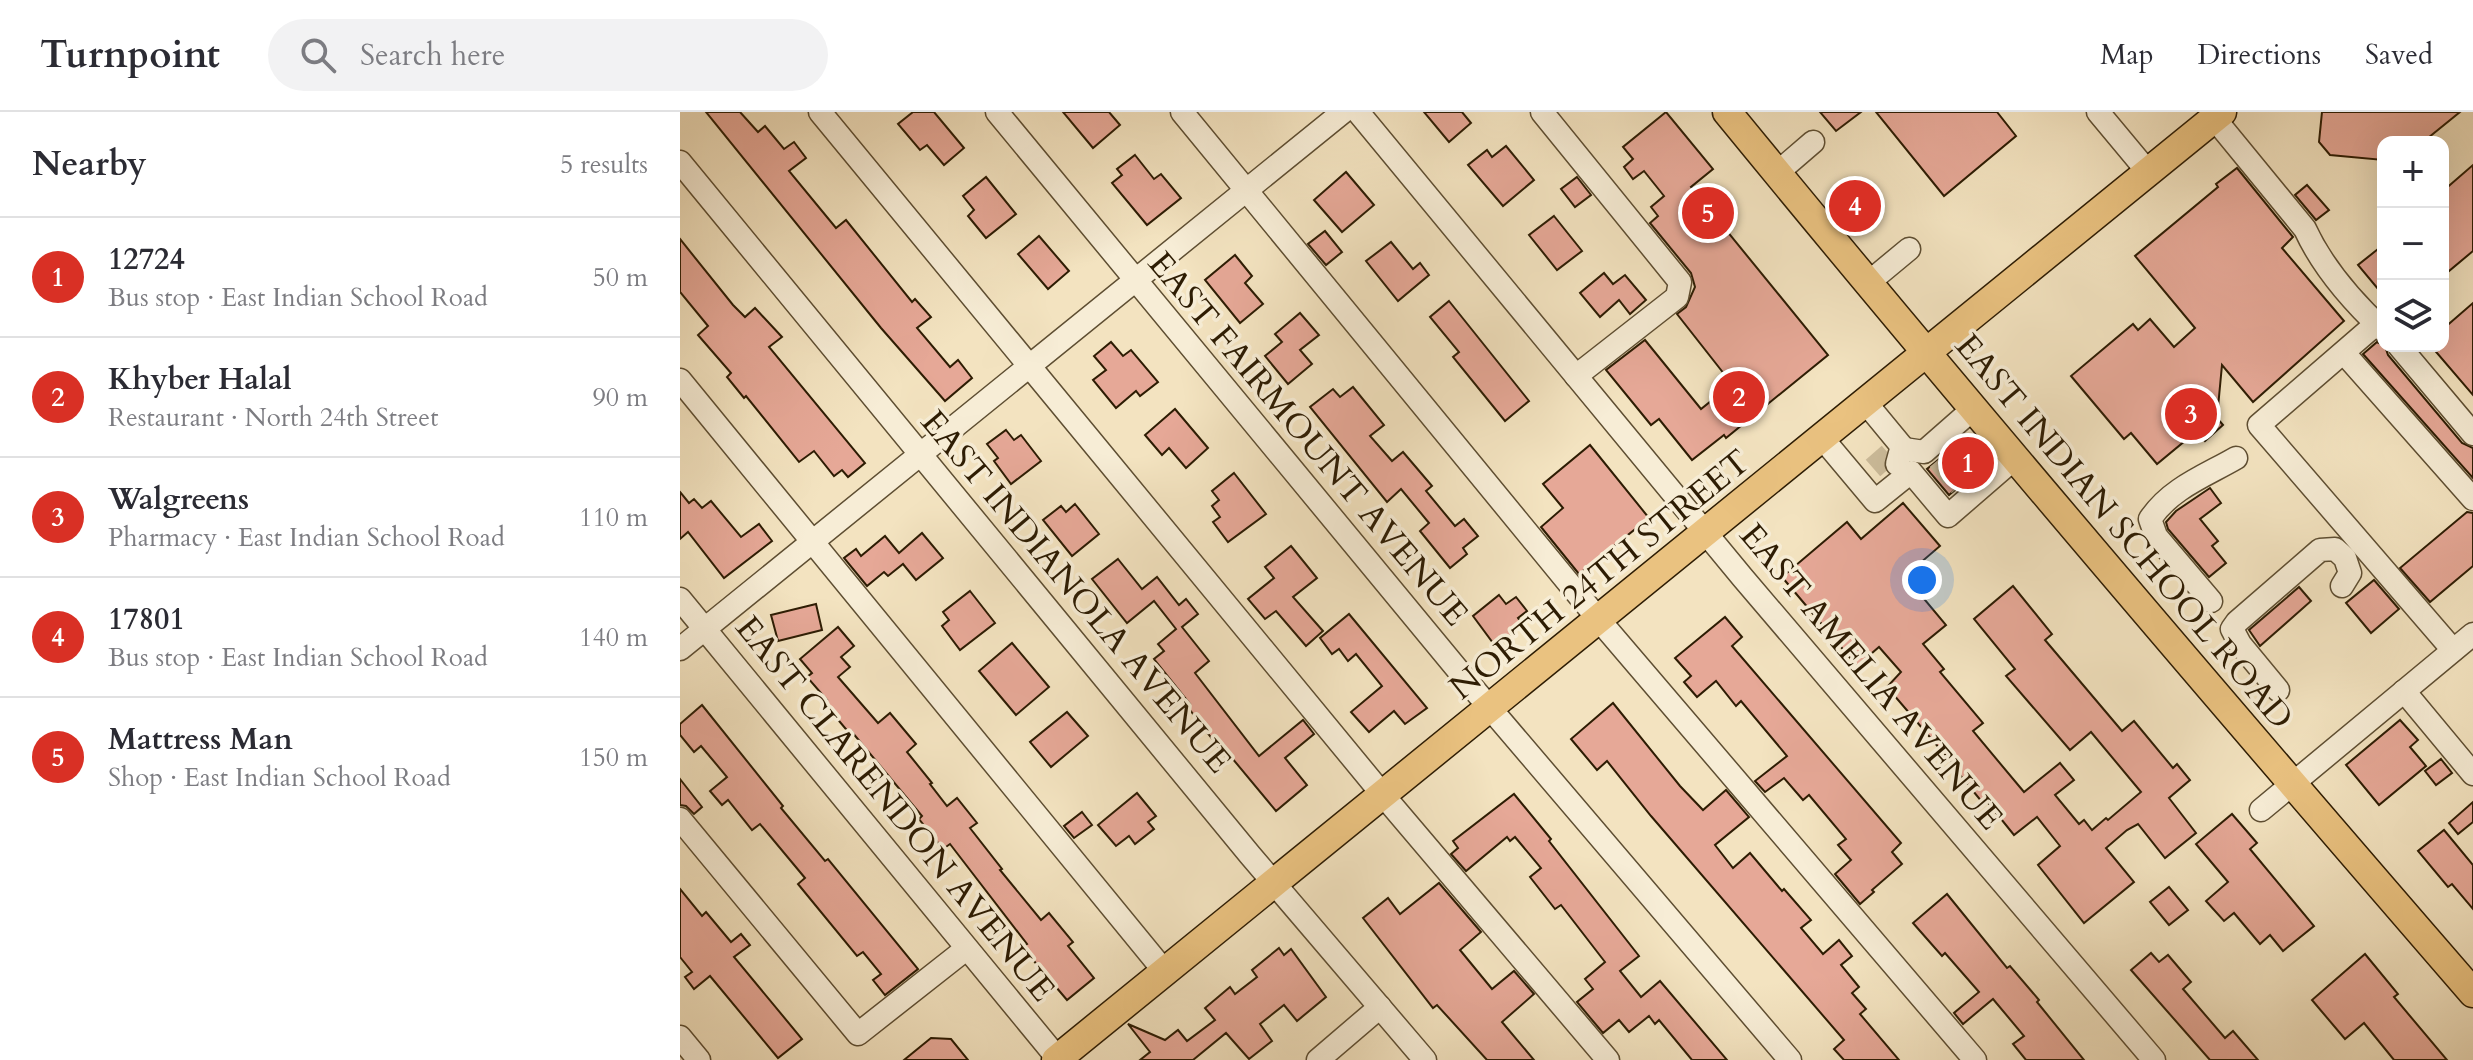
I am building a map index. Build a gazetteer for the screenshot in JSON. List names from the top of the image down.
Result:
{
  "streets": {
    "main road": ["EAST INDIAN SCHOOL ROAD", "NORTH 24TH STREET"],
    "street": [
      "EAST FAIRMOUNT AVENUE",
      "EAST INDIANOLA AVENUE",
      "EAST AMELIA AVENUE",
      "EAST CLARENDON AVENUE"
    ]
  },
  "crossings": [
    ["EAST FAIRMOUNT AVENUE", "NORTH 24TH STREET"],
    ["EAST INDIAN SCHOOL ROAD", "NORTH 24TH STREET"],
    ["NORTH 24TH STREET", "EAST INDIANOLA AVENUE"],
    ["NORTH 24TH STREET", "EAST AMELIA AVENUE"],
    ["NORTH 24TH STREET", "EAST CLARENDON AVENUE"]
  ],
  "page": {
    "header": "Turnpoint",
    "search": "Search here",
    "nav": ["Map", "Directions", "Saved"],
    "heading": ["Nearby", "5 results"],
    "map_buttons": ["+", "−"],
    "pins": [
      "4",
      "5",
      "2",
      "3",
      "1"
    ],
    "list": [
      {
        "mark": "1",
        "name": "12724",
        "note": "Bus stop · East Indian School Road",
        "value": "50 m"
      },
      {
        "mark": "2",
        "name": "Khyber Halal",
        "note": "Restaurant · North 24th Street",
        "value": "90 m"
      },
      {
        "mark": "3",
        "name": "Walgreens",
        "note": "Pharmacy · East Indian School Road",
        "value": "110 m"
      },
      {
        "mark": "4",
        "name": "17801",
        "note": "Bus stop · East Indian School Road",
        "value": "140 m"
      },
      {
        "mark": "5",
        "name": "Mattress Man",
        "note": "Shop · East Indian School Road",
        "value": "150 m"
      }
    ]
  }
}
